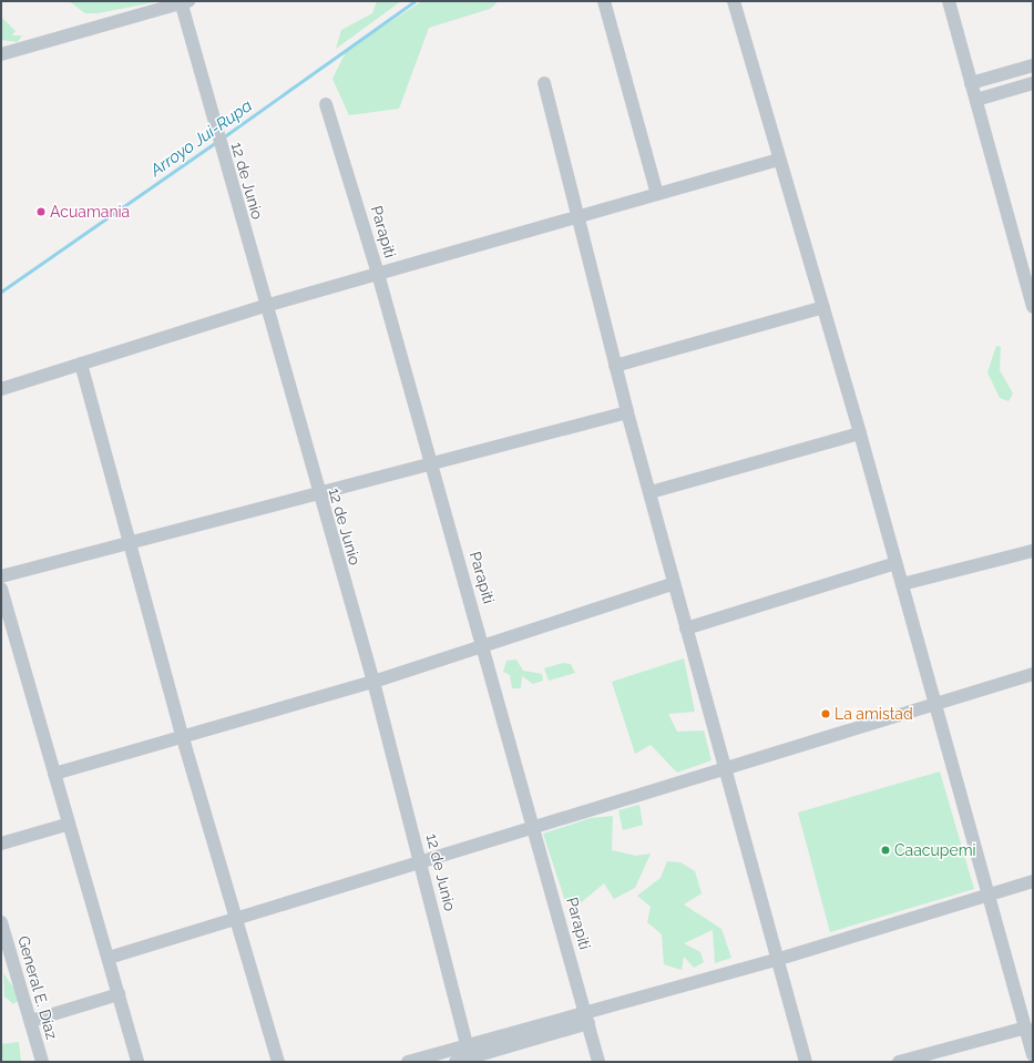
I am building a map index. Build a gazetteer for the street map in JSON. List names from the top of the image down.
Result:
{
  "streets": {
    "street": ["12 de Junio", "Parapiti", "General E. Díaz"]
  },
  "water": ["Arroyo Jui-Rupa"],
  "places": ["Acuamania", "La amistad", "Caacupemi"]
}
